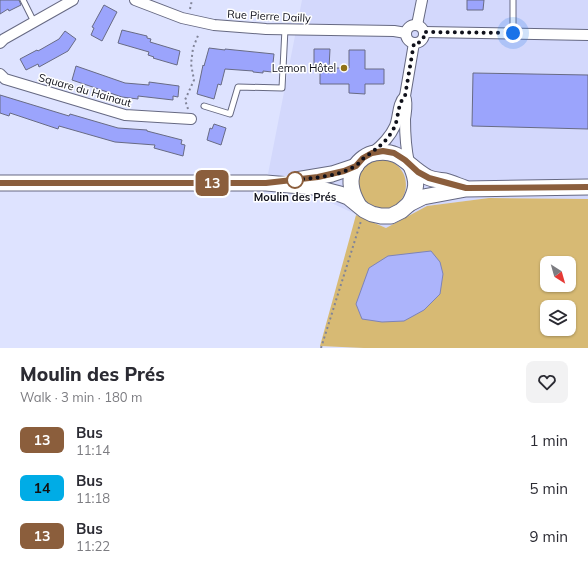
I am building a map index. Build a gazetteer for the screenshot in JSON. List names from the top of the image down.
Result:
{
  "streets": {
    "street": ["Rue Pierre Dailly", "Square du Hainaut"]
  },
  "places": ["Lemon Hôtel", "Moulin des Prés"],
  "lines": ["bus line 13"],
  "north": "bottom right",
  "page": {
    "on_map": "13",
    "heading": ["Moulin des Prés", "Walk · 3 min · 180 m"],
    "list": [
      {
        "mark": "13",
        "name": "Bus",
        "note": "11:14",
        "value": "1 min"
      },
      {
        "mark": "14",
        "name": "Bus",
        "note": "11:18",
        "value": "5 min"
      },
      {
        "mark": "13",
        "name": "Bus",
        "note": "11:22",
        "value": "9 min"
      }
    ]
  }
}
